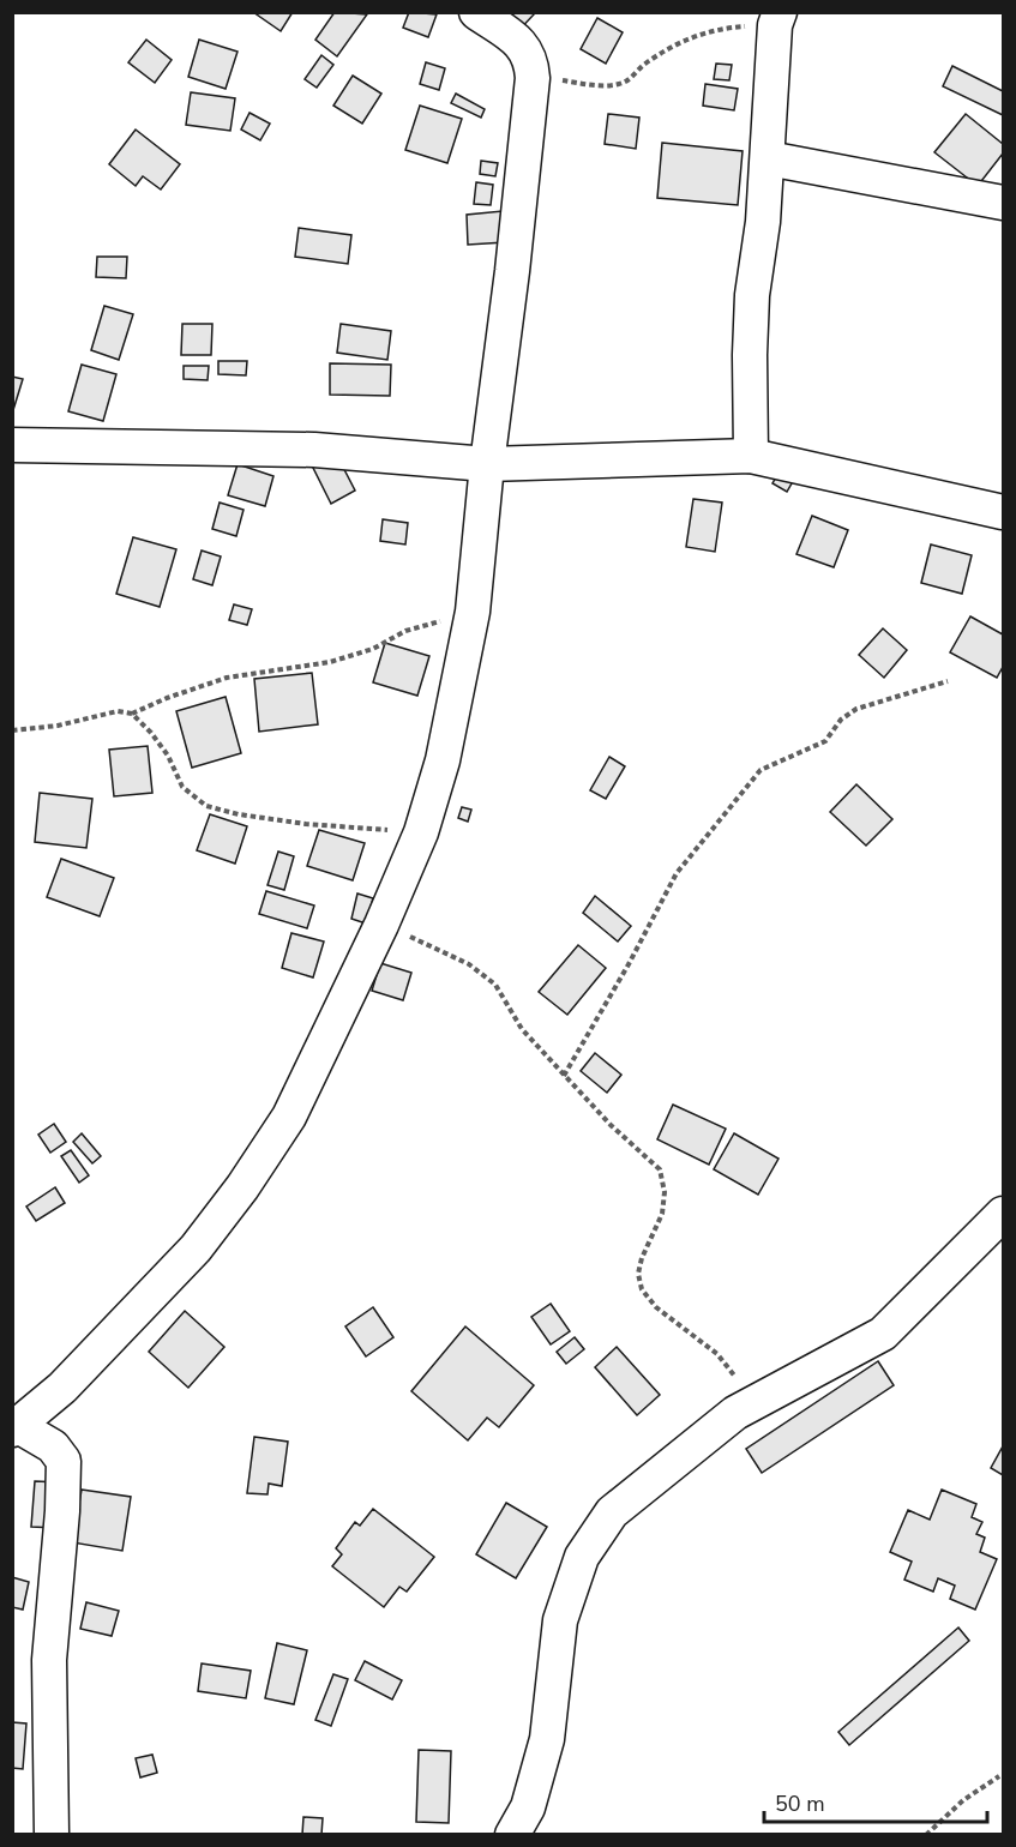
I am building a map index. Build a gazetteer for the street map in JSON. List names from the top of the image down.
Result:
{
  "scale_bar": "50 m"
}
